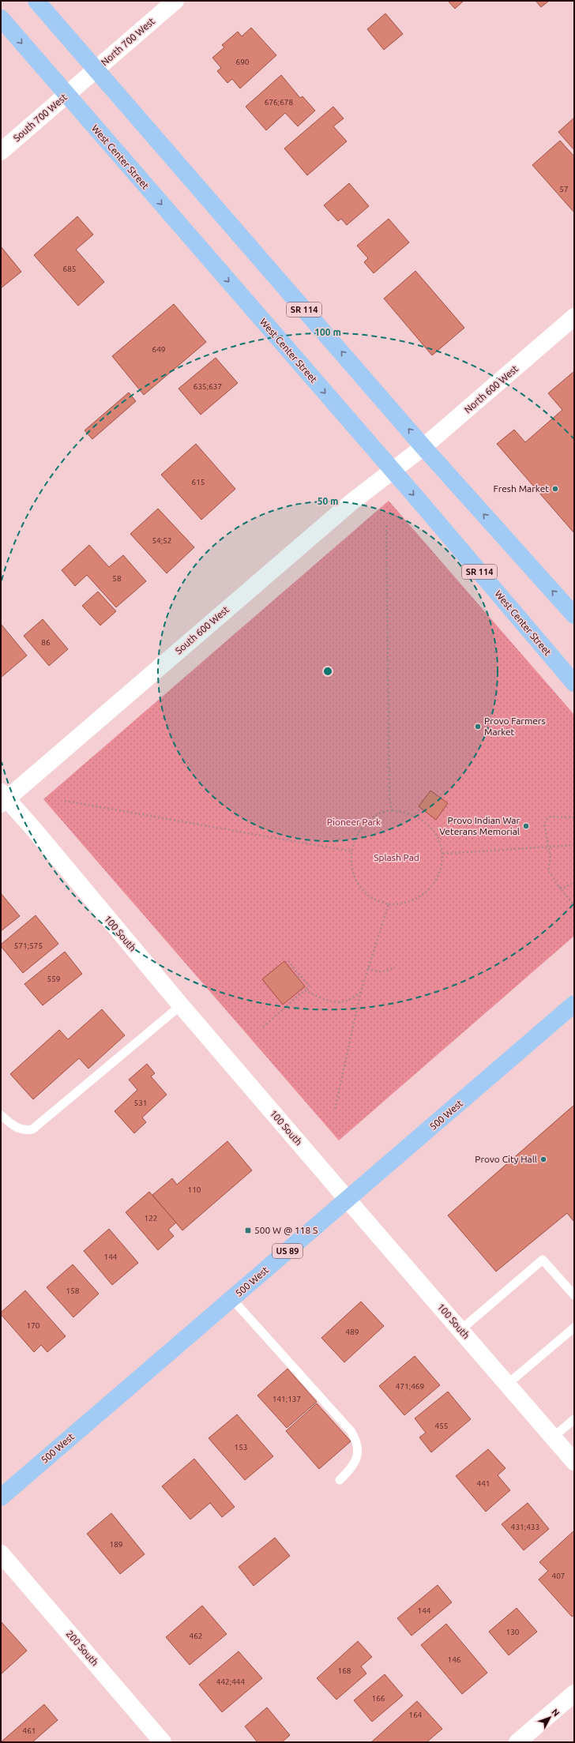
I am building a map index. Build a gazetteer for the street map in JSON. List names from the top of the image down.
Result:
{
  "streets": {
    "main road": [
      "West Center Street",
      "SR 114",
      "500 West",
      "US 89"
    ],
    "street": [
      "North 700 West",
      "South 700 West",
      "North 600 West",
      "South 600 West",
      "100 South",
      "200 South"
    ]
  },
  "crossings": [
    ["North 700 West", "South 700 West"],
    ["North 700 West", "SR 114"],
    ["South 700 West", "West Center Street"],
    ["West Center Street", "South 600 West"],
    ["SR 114", "North 600 West"],
    ["North 600 West", "South 600 West"],
    ["South 600 West", "100 South"],
    ["100 South", "500 West"]
  ],
  "parks": ["Pioneer Park", "Splash Pad"],
  "places": {
    "other": [
      "Fresh Market",
      "Provo Farmers Market",
      "Provo Indian War Veterans Memorial",
      "Provo City Hall"
    ],
    "transit": ["500 W @ 118 S"]
  },
  "house_numbers": [
    "690",
    "676;678",
    "57",
    "685",
    "649",
    "635;637",
    "615",
    "54;52",
    "58",
    "86",
    "571;575",
    "559",
    "531",
    "110",
    "122",
    "144",
    "158",
    "170",
    "489",
    "471;469",
    "141;137",
    "455",
    "153",
    "441",
    "431;433",
    "189",
    "407",
    "144",
    "130",
    "462",
    "146",
    "168",
    "442;444",
    "166",
    "164",
    "461"
  ],
  "north": "top right",
  "rings": ["100 m", "50 m"]
}
